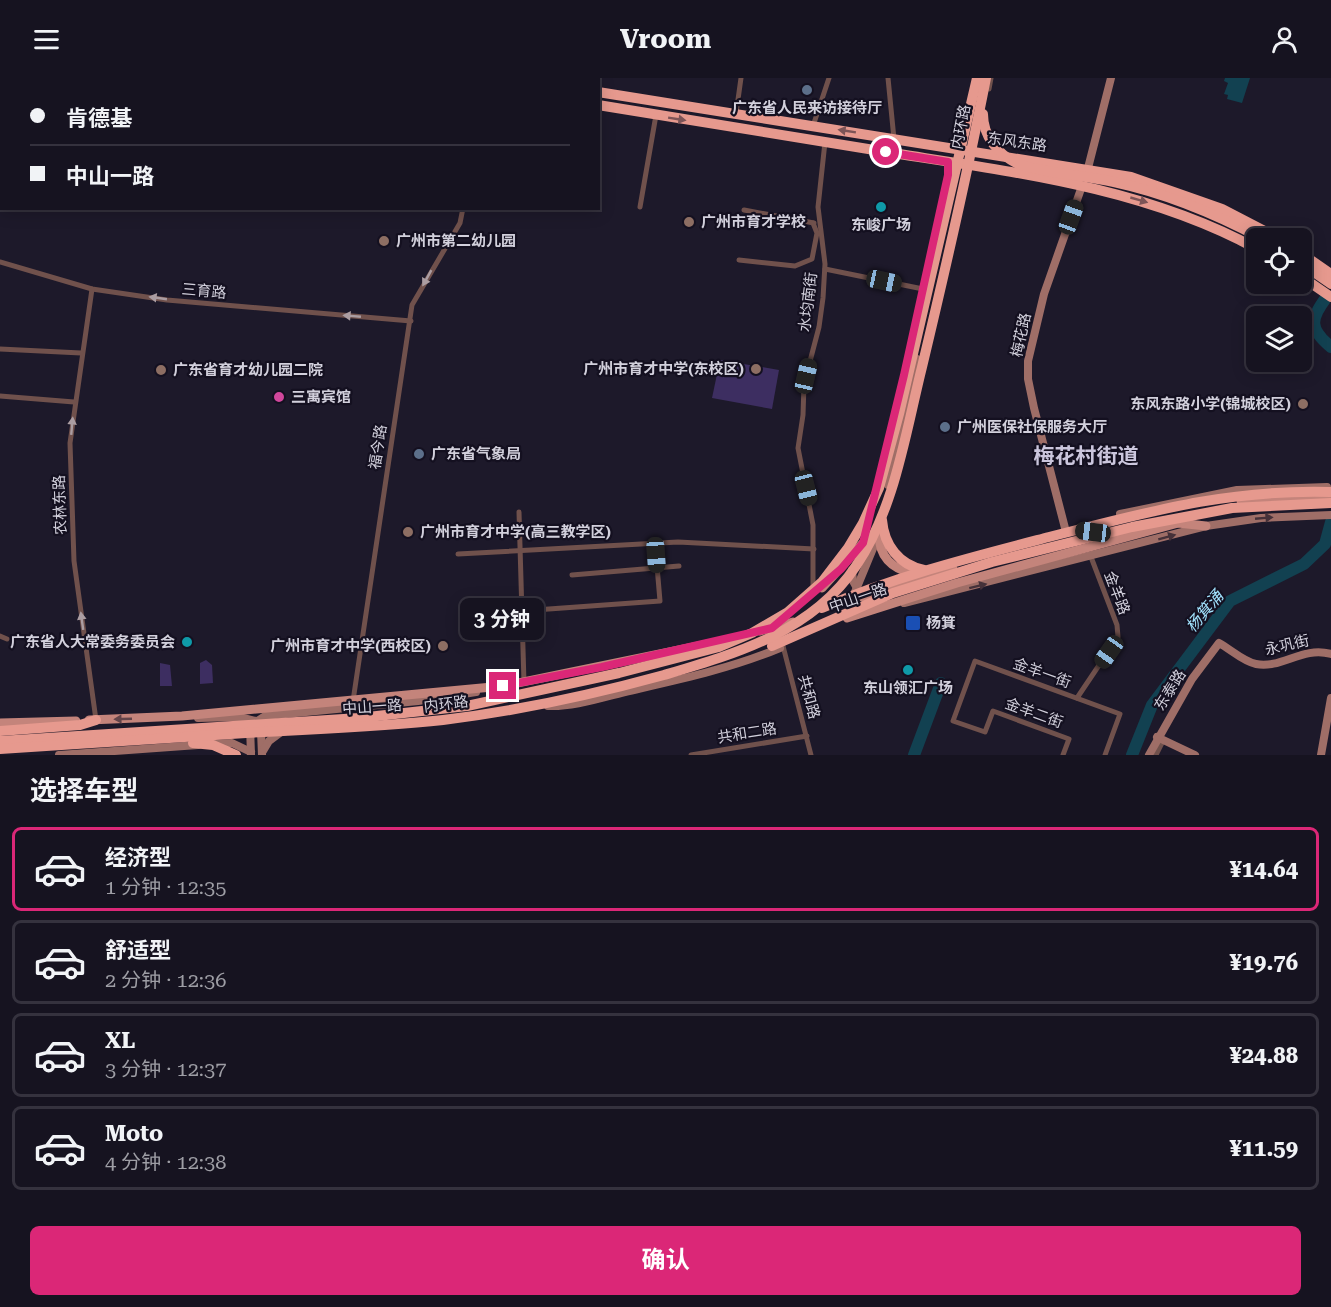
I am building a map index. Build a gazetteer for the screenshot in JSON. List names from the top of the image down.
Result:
{
  "streets": {
    "highway": ["内环路", "东风东路"],
    "main road": ["中山一路"],
    "street": [
      "三育路",
      "水均南街",
      "梅花路",
      "福今路",
      "农林东路",
      "金羊路",
      "永巩街",
      "金羊一街",
      "东泰路",
      "共和路",
      "金羊二街",
      "共和二路"
    ]
  },
  "crossings": [
    ["内环路", "中山一路"],
    ["东风东路", "水均南街"],
    ["东风东路", "梅花路"],
    ["三育路", "福今路"],
    ["三育路", "农林东路"],
    ["福今路", "中山一路"],
    ["农林东路", "中山一路"],
    ["金羊路", "金羊一街"],
    ["永巩街", "东泰路"],
    ["金羊一街", "金羊二街"],
    ["共和路", "共和二路"]
  ],
  "one_way": ["三育路", "农林东路"],
  "districts": ["梅花村街道"],
  "water": ["杨箕涌"],
  "places": {
    "other": [
      "广东省人民来访接待厅",
      "东峻广场",
      "广州市育才学校",
      "广州市第二幼儿园",
      "广州市育才中学(东校区)",
      "广东省育才幼儿园二院",
      "三寓宾馆",
      "东风东路小学(锦城校区)",
      "广州医保社保服务大厅",
      "广东省气象局",
      "广州市育才中学(高三教学区)",
      "广东省人大常委务委员会",
      "广州市育才中学(西校区)",
      "东山领汇广场"
    ],
    "transit": ["杨箕"]
  },
  "page": {
    "header": "Vroom",
    "banner": ["肯德基", "中山一路"],
    "bubble": "3 分钟",
    "heading": "选择车型",
    "list": [
      {
        "name": "经济型",
        "note": "1 分钟 · 12:35",
        "value": "¥14.64"
      },
      {
        "name": "舒适型",
        "note": "2 分钟 · 12:36",
        "value": "¥19.76"
      },
      {
        "name": "XL",
        "note": "3 分钟 · 12:37",
        "value": "¥24.88"
      },
      {
        "name": "Moto",
        "note": "4 分钟 · 12:38",
        "value": "¥11.59"
      }
    ],
    "buttons": "确认"
  }
}
